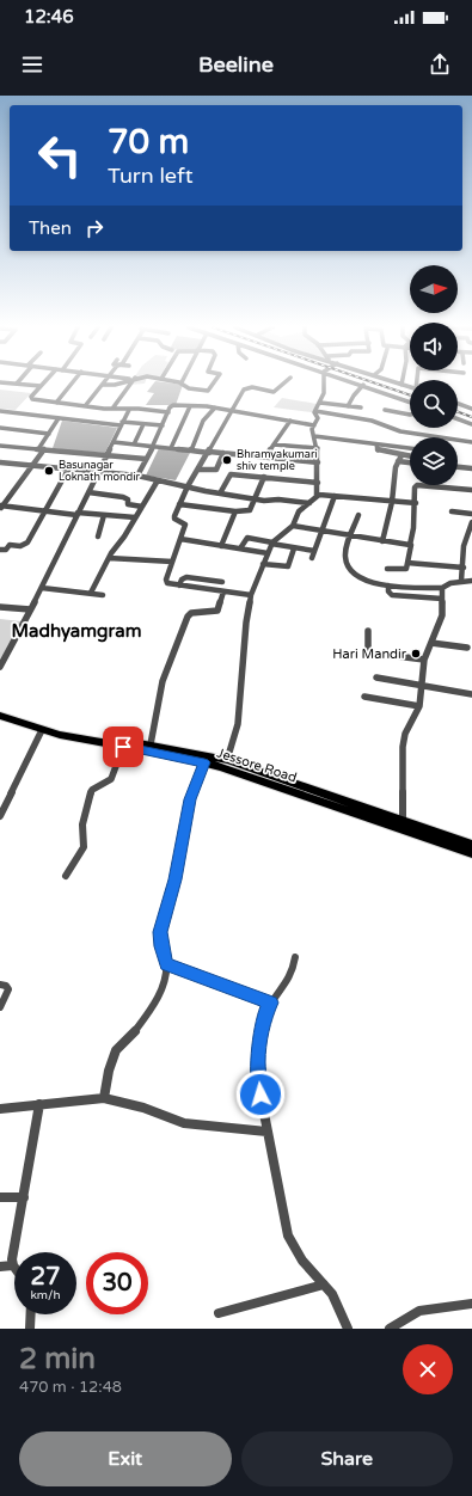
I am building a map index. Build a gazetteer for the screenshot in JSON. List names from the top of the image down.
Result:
{
  "streets": {
    "highway": ["Jessore Road"]
  },
  "districts": ["Madhyamgram"],
  "places": ["Bhramyakumari shiv temple", "Basunagar Loknath mondir", "Hari Mandir"],
  "north": "right",
  "page": {
    "status": "12:46",
    "header": "Beeline",
    "turn": ["70 m", "Turn left"],
    "then": "Then",
    "speed": "27 km/h",
    "limit": "30",
    "heading": ["2 min", "470 m · 12:48"],
    "buttons": ["Exit", "Share"]
  }
}
